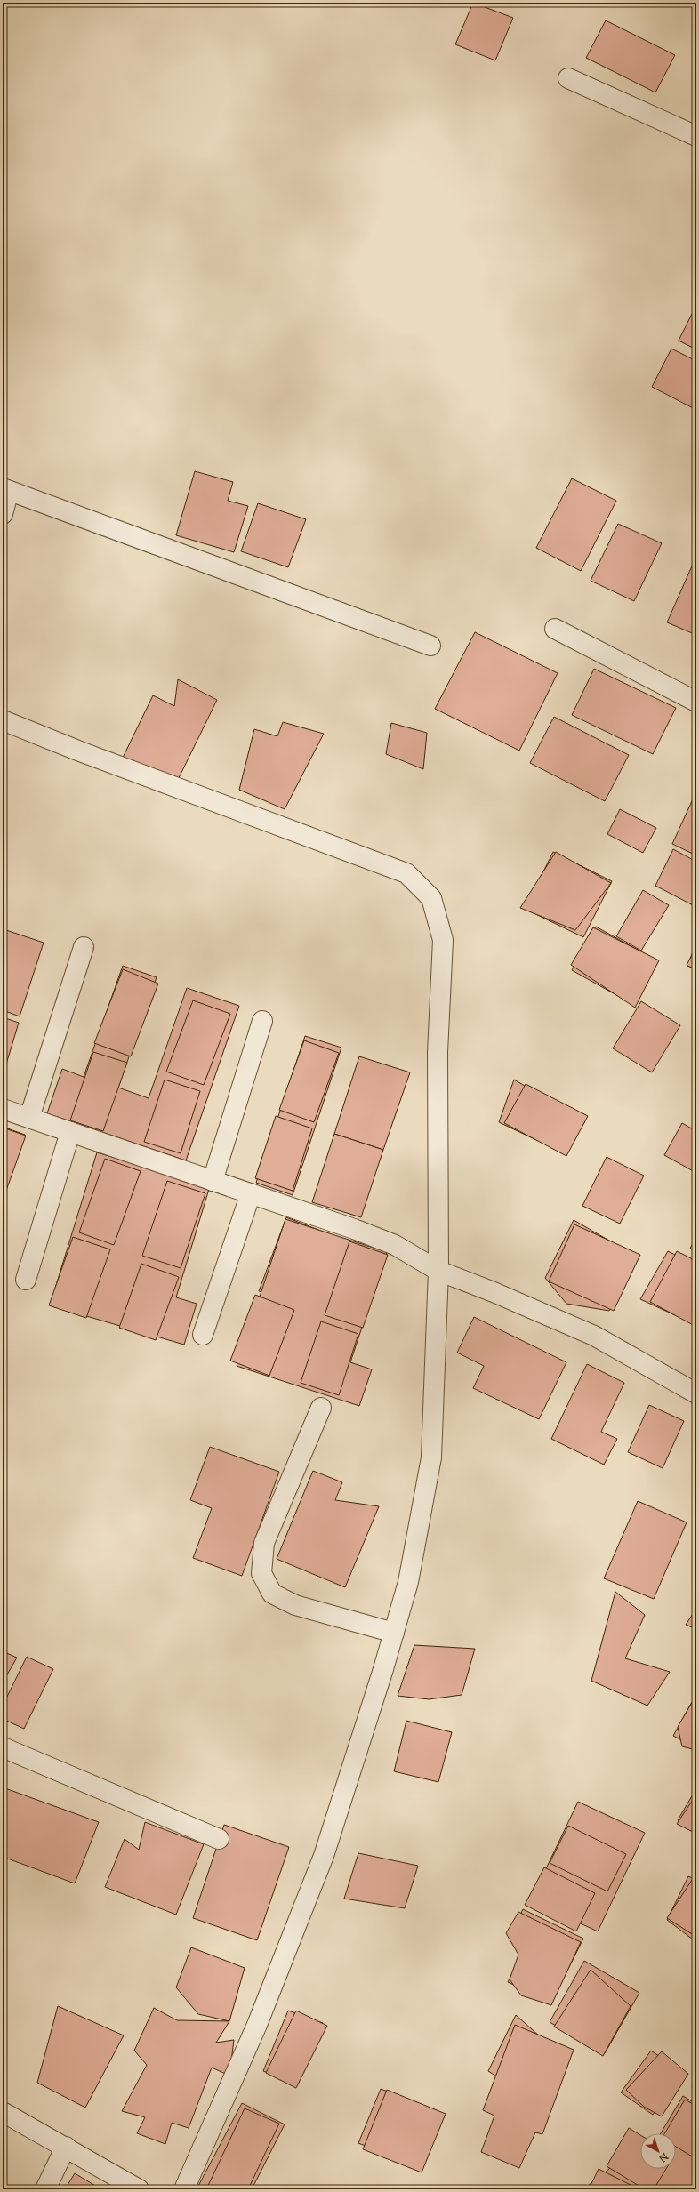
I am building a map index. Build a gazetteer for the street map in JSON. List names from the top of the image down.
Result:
{
  "north": "bottom right"
}
